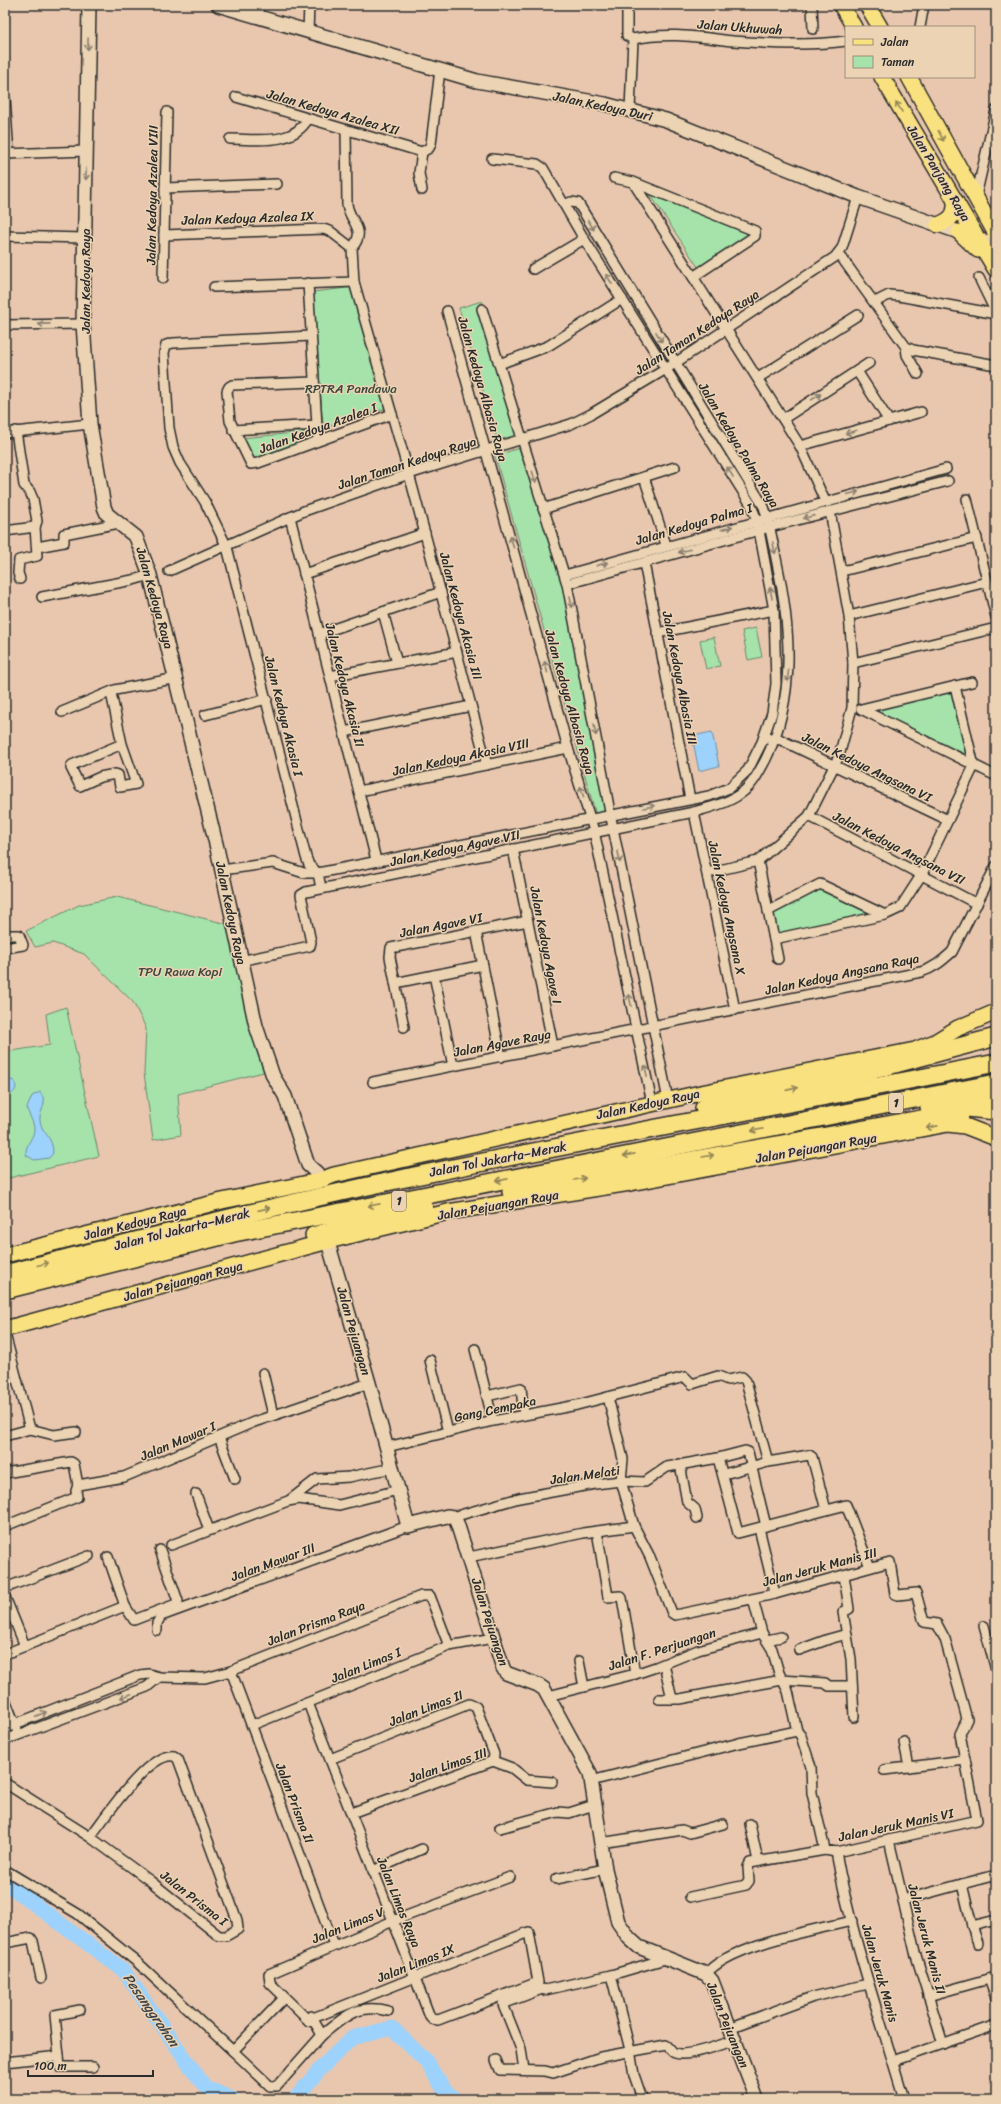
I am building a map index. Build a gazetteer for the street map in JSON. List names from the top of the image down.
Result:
{
  "streets": {
    "highway": ["1", "Jalan Tol Jakarta–Merak"],
    "main road": ["Jalan Panjang Raya", "Jalan Kedoya Raya", "Jalan Pejuangan Raya"],
    "street": [
      "Jalan Ukhuwah",
      "Jalan Kedoya Duri",
      "Jalan Kedoya Azalea XII",
      "Jalan Kedoya Azalea VIII",
      "Jalan Kedoya Azalea IX",
      "Jalan Taman Kedoya Raya",
      "Jalan Kedoya Albasia Raya",
      "Jalan Kedoya Azalea I",
      "Jalan Kedoya Palma Raya",
      "Jalan Kedoya Palma I",
      "Jalan Kedoya Akasia III",
      "Jalan Kedoya Albasia III",
      "Jalan Kedoya Akasia II",
      "Jalan Kedoya Akasia I",
      "Jalan Kedoya Akasia VIII",
      "Jalan Kedoya Angsana VI",
      "Jalan Kedoya Agave VII",
      "Jalan Kedoya Angsana VII",
      "Jalan Kedoya Angsana X",
      "Jalan Agave VI",
      "Jalan Kedoya Agave I",
      "Jalan Kedoya Angsana Raya",
      "Jalan Agave Raya",
      "Jalan Pejuangan",
      "Gang Cempaka",
      "Jalan Mawar I",
      "Jalan Melati",
      "Jalan Mawar III",
      "Jalan Jeruk Manis III",
      "Jalan Prisma Raya",
      "Jalan F. Perjuangan",
      "Jalan Limas I",
      "Jalan Limas II",
      "Jalan Limas III",
      "Jalan Prisma II",
      "Jalan Jeruk Manis VI",
      "Jalan Prisma I",
      "Jalan Limas Raya",
      "Jalan Limas V",
      "Jalan Jeruk Manis II",
      "Jalan Limas IX",
      "Jalan Jeruk Manis"
    ]
  },
  "crossings": [
    ["Jalan Kedoya Duri", "Jalan Panjang Raya"],
    ["Jalan Kedoya Azalea VIII", "Jalan Kedoya Azalea IX"],
    ["Jalan Kedoya Azalea IX", "Jalan Kedoya Akasia III"],
    ["Jalan Kedoya Raya", "Jalan Kedoya Albasia Raya"],
    ["Jalan Kedoya Raya", "Jalan Kedoya Palma Raya"],
    ["Jalan Kedoya Raya", "Jalan Kedoya Agave VII"],
    ["Jalan Taman Kedoya Raya", "Jalan Kedoya Albasia Raya"],
    ["Jalan Taman Kedoya Raya", "Jalan Kedoya Palma Raya"],
    ["Jalan Taman Kedoya Raya", "Jalan Kedoya Akasia III"],
    ["Jalan Taman Kedoya Raya", "Jalan Kedoya Akasia II"],
    ["Jalan Taman Kedoya Raya", "Jalan Kedoya Akasia I"],
    ["Jalan Kedoya Albasia Raya", "Jalan Kedoya Palma Raya"],
    ["Jalan Kedoya Albasia Raya", "Jalan Kedoya Palma I"],
    ["Jalan Kedoya Albasia Raya", "Jalan Kedoya Akasia VIII"],
    ["Jalan Kedoya Albasia Raya", "Jalan Kedoya Agave VII"],
    ["Jalan Kedoya Albasia Raya", "Jalan Kedoya Angsana Raya"],
    ["Jalan Kedoya Albasia Raya", "Jalan Agave Raya"],
    ["Jalan Kedoya Azalea I", "Jalan Kedoya Akasia III"],
    ["Jalan Kedoya Palma Raya", "Jalan Kedoya Palma I"],
    ["Jalan Kedoya Palma Raya", "Jalan Kedoya Albasia III"],
    ["Jalan Kedoya Palma Raya", "Jalan Kedoya Akasia II"],
    ["Jalan Kedoya Palma Raya", "Jalan Kedoya Akasia I"],
    ["Jalan Kedoya Palma Raya", "Jalan Kedoya Angsana VI"],
    ["Jalan Kedoya Palma Raya", "Jalan Kedoya Agave VII"],
    ["Jalan Kedoya Palma Raya", "Jalan Kedoya Angsana X"],
    ["Jalan Kedoya Palma I", "Jalan Kedoya Albasia III"],
    ["Jalan Kedoya Akasia III", "Jalan Kedoya Akasia VIII"],
    ["Jalan Kedoya Akasia II", "Jalan Kedoya Akasia VIII"],
    ["Jalan Kedoya Akasia I", "Jalan Kedoya Agave VII"],
    ["Jalan Kedoya Agave VII", "Jalan Kedoya Agave I"],
    ["Jalan Kedoya Angsana VII", "Jalan Kedoya Angsana Raya"],
    ["Jalan Kedoya Angsana X", "Jalan Kedoya Angsana Raya"],
    ["Jalan Agave VI", "Jalan Kedoya Agave I"],
    ["Jalan Kedoya Agave I", "Jalan Agave Raya"],
    ["Jalan Kedoya Angsana Raya", "Jalan Agave Raya"],
    ["Jalan Pejuangan Raya", "Jalan Pejuangan"],
    ["Jalan Pejuangan", "Gang Cempaka"],
    ["Jalan Pejuangan", "Jalan Mawar I"],
    ["Jalan Pejuangan", "Jalan Melati"],
    ["Jalan Pejuangan", "Jalan Mawar III"],
    ["Jalan Pejuangan", "Jalan F. Perjuangan"],
    ["Jalan Pejuangan", "Jalan Limas I"],
    ["Jalan Jeruk Manis III", "Jalan F. Perjuangan"],
    ["Jalan Jeruk Manis III", "Jalan Jeruk Manis VI"],
    ["Jalan Prisma Raya", "Jalan Limas I"],
    ["Jalan Prisma Raya", "Jalan Prisma II"],
    ["Jalan F. Perjuangan", "Jalan Jeruk Manis VI"],
    ["Jalan Limas I", "Jalan Prisma II"],
    ["Jalan Limas I", "Jalan Limas Raya"],
    ["Jalan Limas II", "Jalan Limas III"],
    ["Jalan Limas II", "Jalan Limas Raya"],
    ["Jalan Limas III", "Jalan Limas Raya"],
    ["Jalan Prisma II", "Jalan Limas V"],
    ["Jalan Jeruk Manis VI", "Jalan Jeruk Manis II"],
    ["Jalan Jeruk Manis VI", "Jalan Jeruk Manis"],
    ["Jalan Limas Raya", "Jalan Limas V"],
    ["Jalan Limas Raya", "Jalan Limas IX"]
  ],
  "water": ["Pesanggrahan"],
  "parks": ["RPTRA Pandawa", "TPU Rawa Kopi"],
  "legend": ["Jalan", "Taman"],
  "scale_bar": "100 m"
}
